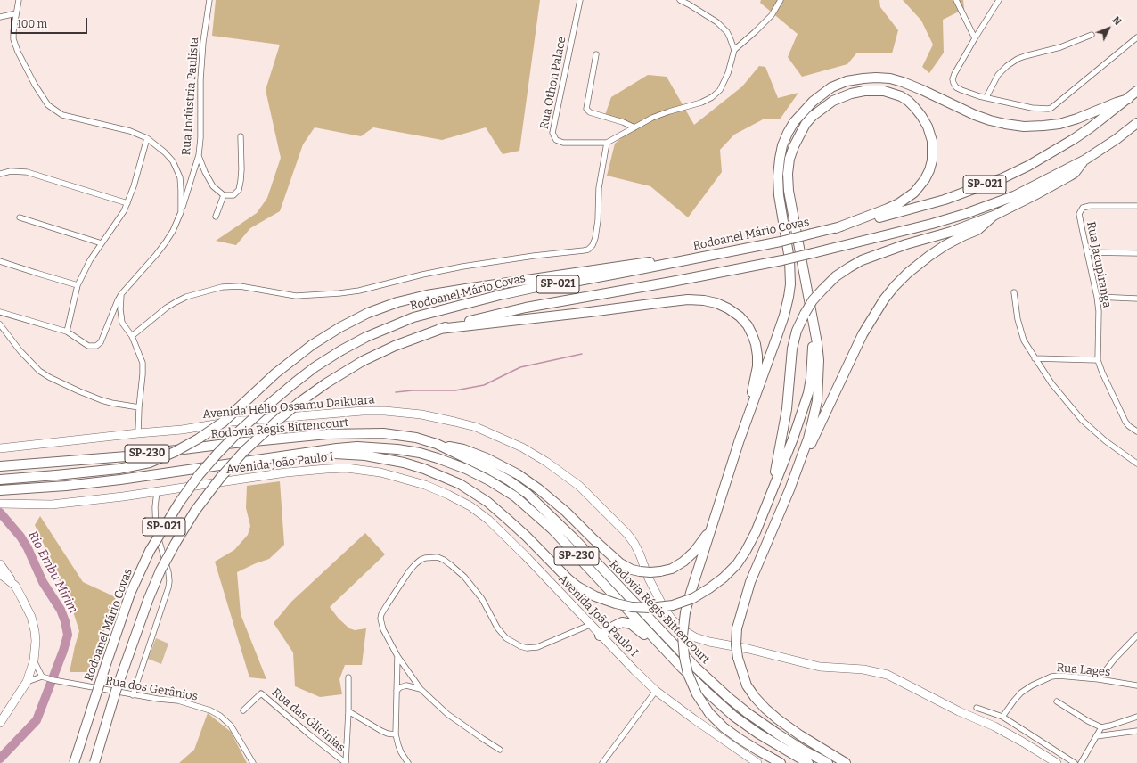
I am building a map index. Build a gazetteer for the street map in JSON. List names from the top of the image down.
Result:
{
  "streets": {
    "highway": [
      "SP-021",
      "Rodoanel Mário Covas",
      "Rodovia Régis Bittencourt",
      "SP-230"
    ],
    "main road": ["Avenida Hélio Ossamu Daikuara", "Avenida João Paulo I"],
    "street": [
      "Rua Othon Palace",
      "Rua Indústria Paulista",
      "Rua Jacupiranga",
      "Rua Lages",
      "Rua dos Gerânios",
      "Rua das Glicinias"
    ]
  },
  "water": ["Rio Embu Mirim"],
  "scale_bar": "100 m",
  "north": "top right"
}
